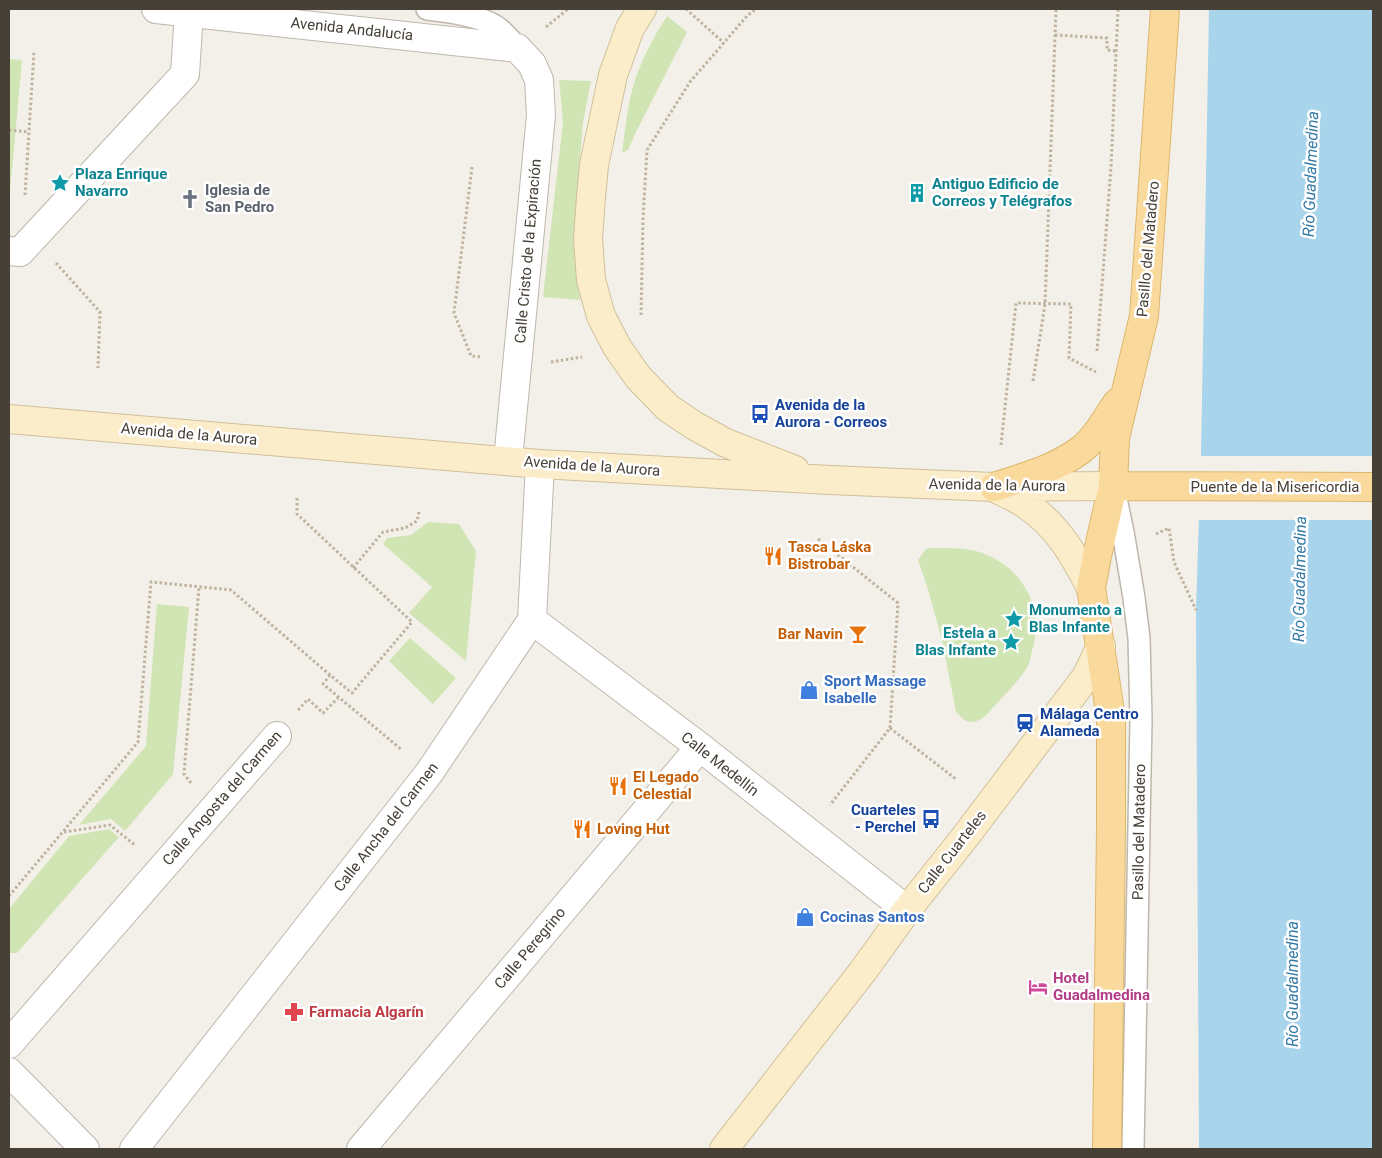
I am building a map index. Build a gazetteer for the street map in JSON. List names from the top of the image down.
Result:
{
  "streets": {
    "main road": [
      "Pasillo del Matadero",
      "Avenida de la Aurora",
      "Puente de la Misericordia",
      "Calle Cuarteles"
    ],
    "street": [
      "Avenida Andalucía",
      "Calle Cristo de la Expiración",
      "Calle Medellín",
      "Calle Angosta del Carmen",
      "Calle Ancha del Carmen",
      "Calle Peregrino"
    ]
  },
  "crossings": [
    ["Avenida Andalucía", "Calle Cristo de la Expiración"],
    ["Pasillo del Matadero", "Avenida de la Aurora"],
    ["Pasillo del Matadero", "Calle Cuarteles"],
    ["Calle Cristo de la Expiración", "Avenida de la Aurora"],
    ["Avenida de la Aurora", "Puente de la Misericordia"],
    ["Calle Medellín", "Calle Ancha del Carmen"],
    ["Calle Medellín", "Calle Cuarteles"],
    ["Calle Medellín", "Calle Peregrino"]
  ],
  "water": ["Río Guadalmedina"],
  "places": {
    "place": ["Plaza Enrique Navarro", "Monumento a Blas Infante", "Estela a Blas Infante"],
    "building": ["Antiguo Edificio de Correos y Telégrafos"],
    "church": ["Iglesia de San Pedro"],
    "bus stop": ["Avenida de la Aurora - Correos", "Cuarteles - Perchel"],
    "restaurant": ["Tasca Láska Bistrobar", "El Legado Celestial", "Loving Hut"],
    "bar": ["Bar Navin"],
    "shop": ["Sport Massage Isabelle", "Cocinas Santos"],
    "station": ["Málaga Centro Alameda"],
    "hotel": ["Hotel Guadalmedina"],
    "pharmacy": ["Farmacia Algarín"]
  }
}
